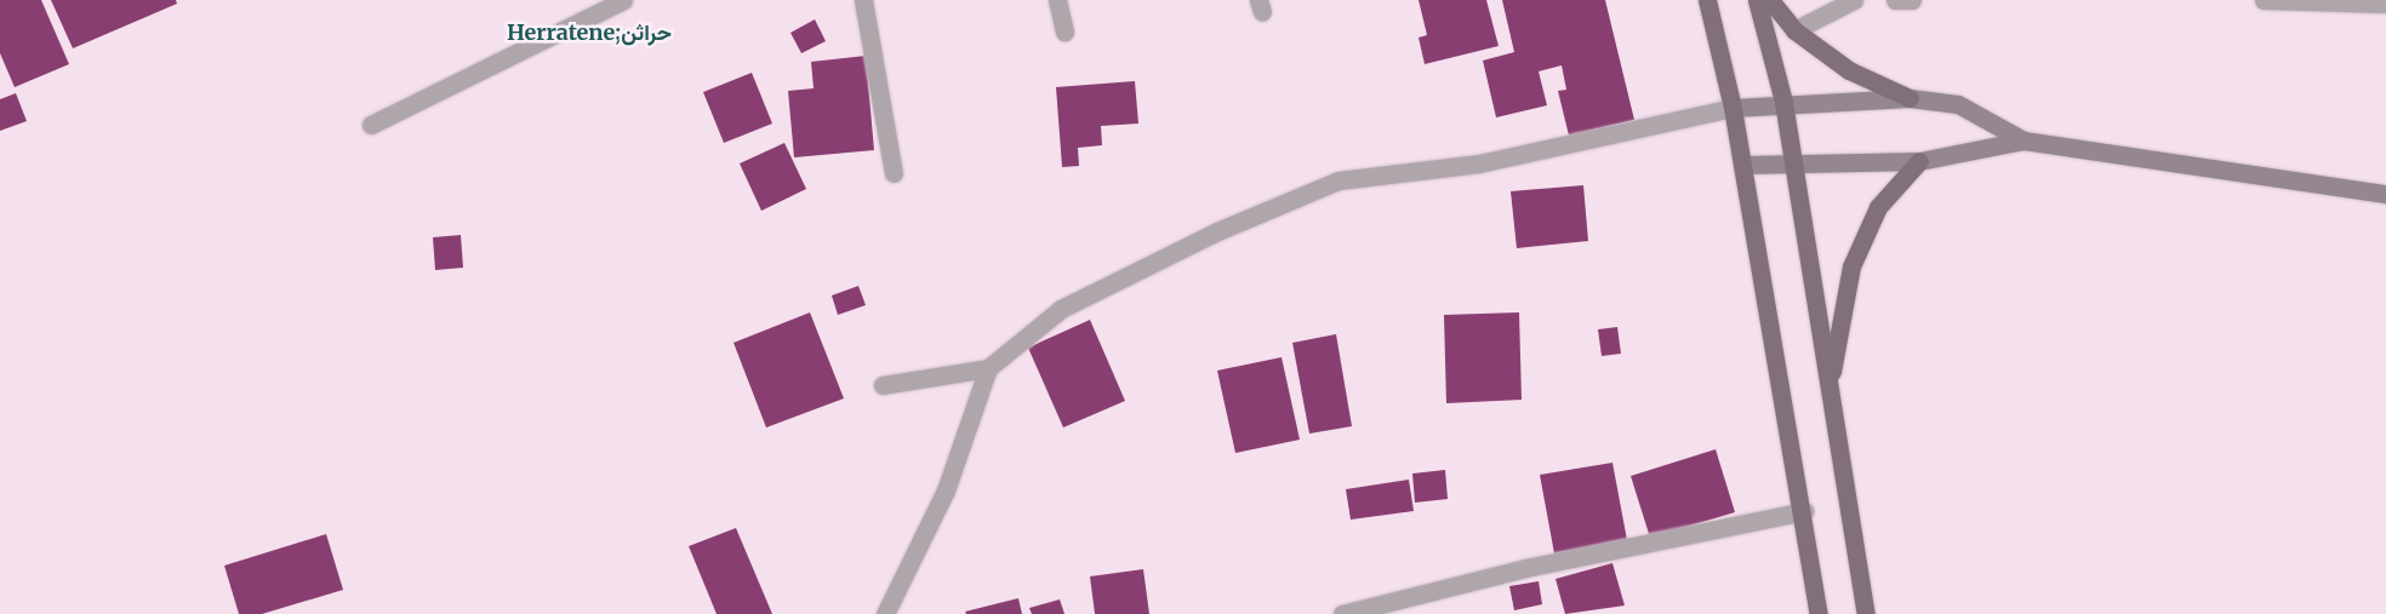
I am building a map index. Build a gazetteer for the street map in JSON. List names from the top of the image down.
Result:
{
  "districts": ["Herratene;حراثن"]
}
